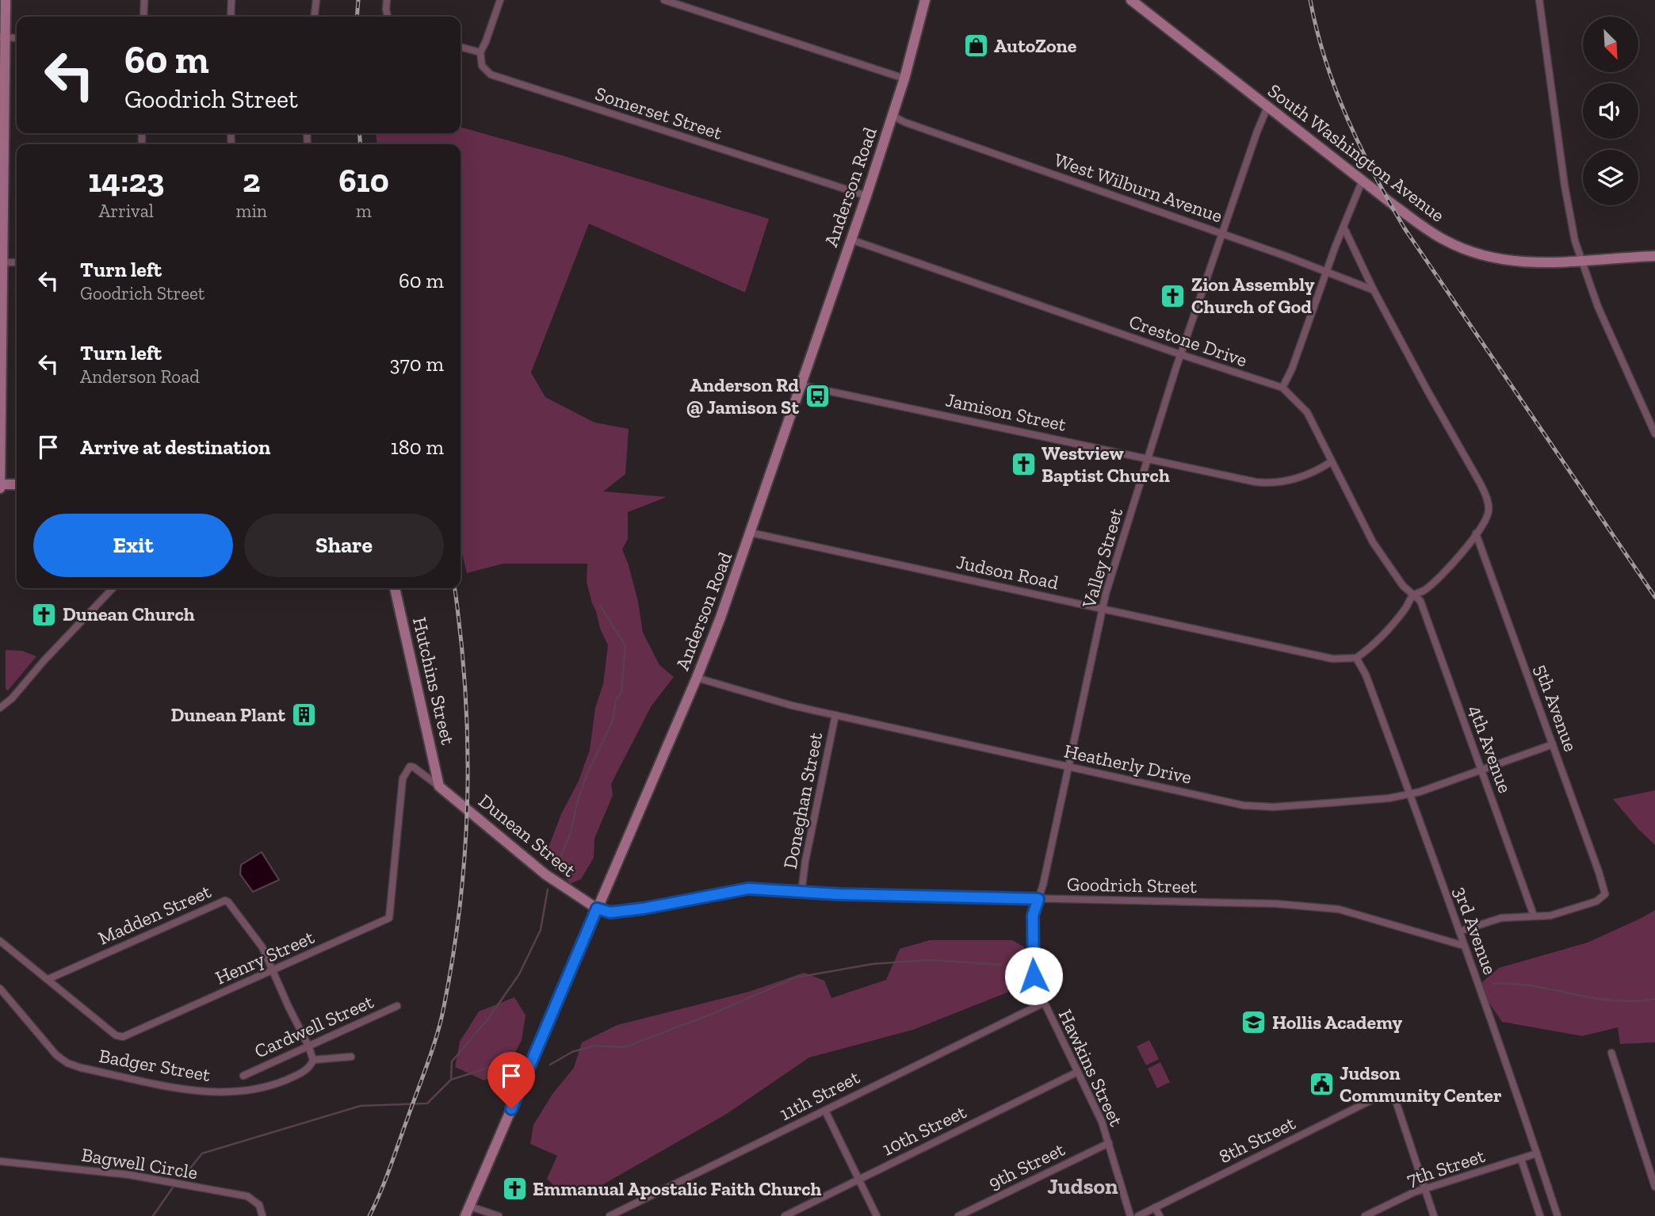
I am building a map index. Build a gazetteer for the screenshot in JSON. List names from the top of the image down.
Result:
{
  "streets": {
    "main road": [
      "South Washington Avenue",
      "Anderson Road",
      "Hutchins Street",
      "Dunean Street"
    ],
    "street": [
      "Somerset Street",
      "West Wilburn Avenue",
      "Crestone Drive",
      "Jamison Street",
      "Valley Street",
      "Judson Road",
      "5th Avenue",
      "4th Avenue",
      "Heatherly Drive",
      "Doneghan Street",
      "Goodrich Street",
      "Madden Street",
      "3rd Avenue",
      "Henry Street",
      "Cardwell Street",
      "Badger Street",
      "Hawkins Street",
      "11th Street",
      "10th Street",
      "8th Street",
      "Bagwell Circle",
      "9th Street",
      "7th Street"
    ]
  },
  "crossings": [
    ["Somerset Street", "Anderson Road"],
    ["South Washington Avenue", "Valley Street"],
    ["Anderson Road", "West Wilburn Avenue"],
    ["Anderson Road", "Crestone Drive"],
    ["Anderson Road", "Jamison Street"],
    ["Anderson Road", "Judson Road"],
    ["Anderson Road", "Heatherly Drive"],
    ["Anderson Road", "Dunean Street"],
    ["Anderson Road", "Goodrich Street"],
    ["West Wilburn Avenue", "Valley Street"],
    ["Crestone Drive", "Jamison Street"],
    ["Crestone Drive", "Valley Street"],
    ["Crestone Drive", "4th Avenue"],
    ["Jamison Street", "Valley Street"],
    ["Valley Street", "Judson Road"],
    ["Valley Street", "Heatherly Drive"],
    ["Valley Street", "Goodrich Street"],
    ["Valley Street", "Hawkins Street"],
    ["Judson Road", "3rd Avenue"],
    ["Hutchins Street", "Dunean Street"],
    ["Hutchins Street", "Henry Street"],
    ["5th Avenue", "4th Avenue"],
    ["5th Avenue", "Heatherly Drive"],
    ["4th Avenue", "Heatherly Drive"],
    ["Heatherly Drive", "Doneghan Street"],
    ["Heatherly Drive", "3rd Avenue"],
    ["Doneghan Street", "Goodrich Street"],
    ["Dunean Street", "Goodrich Street"],
    ["Dunean Street", "Henry Street"],
    ["Goodrich Street", "3rd Avenue"],
    ["Goodrich Street", "Hawkins Street"],
    ["Madden Street", "Henry Street"],
    ["3rd Avenue", "7th Street"],
    ["Hawkins Street", "11th Street"],
    ["Hawkins Street", "10th Street"],
    ["Hawkins Street", "9th Street"],
    ["8th Street", "7th Street"]
  ],
  "districts": ["Judson"],
  "places": {
    "shop": ["AutoZone"],
    "church": [
      "Zion Assembly Church of God",
      "Westview Baptist Church",
      "Dunean Church",
      "Emmanual Apostalic Faith Church"
    ],
    "bus stop": ["Anderson Rd @ Jamison St"],
    "building": ["Dunean Plant"],
    "school or university": ["Hollis Academy"],
    "public building": ["Judson Community Center"]
  },
  "north": "bottom right",
  "page": {
    "turn": ["60 m", "Goodrich Street"],
    "eta": [
      "14:23",
      "Arrival",
      "2",
      "min",
      "610",
      "m"
    ],
    "list": [
      {
        "name": "Turn left",
        "note": "Goodrich Street",
        "value": "60 m"
      },
      {
        "name": "Turn left",
        "note": "Anderson Road",
        "value": "370 m"
      },
      {
        "name": "Arrive at destination",
        "value": "180 m"
      }
    ],
    "buttons": ["Exit", "Share"]
  }
}
